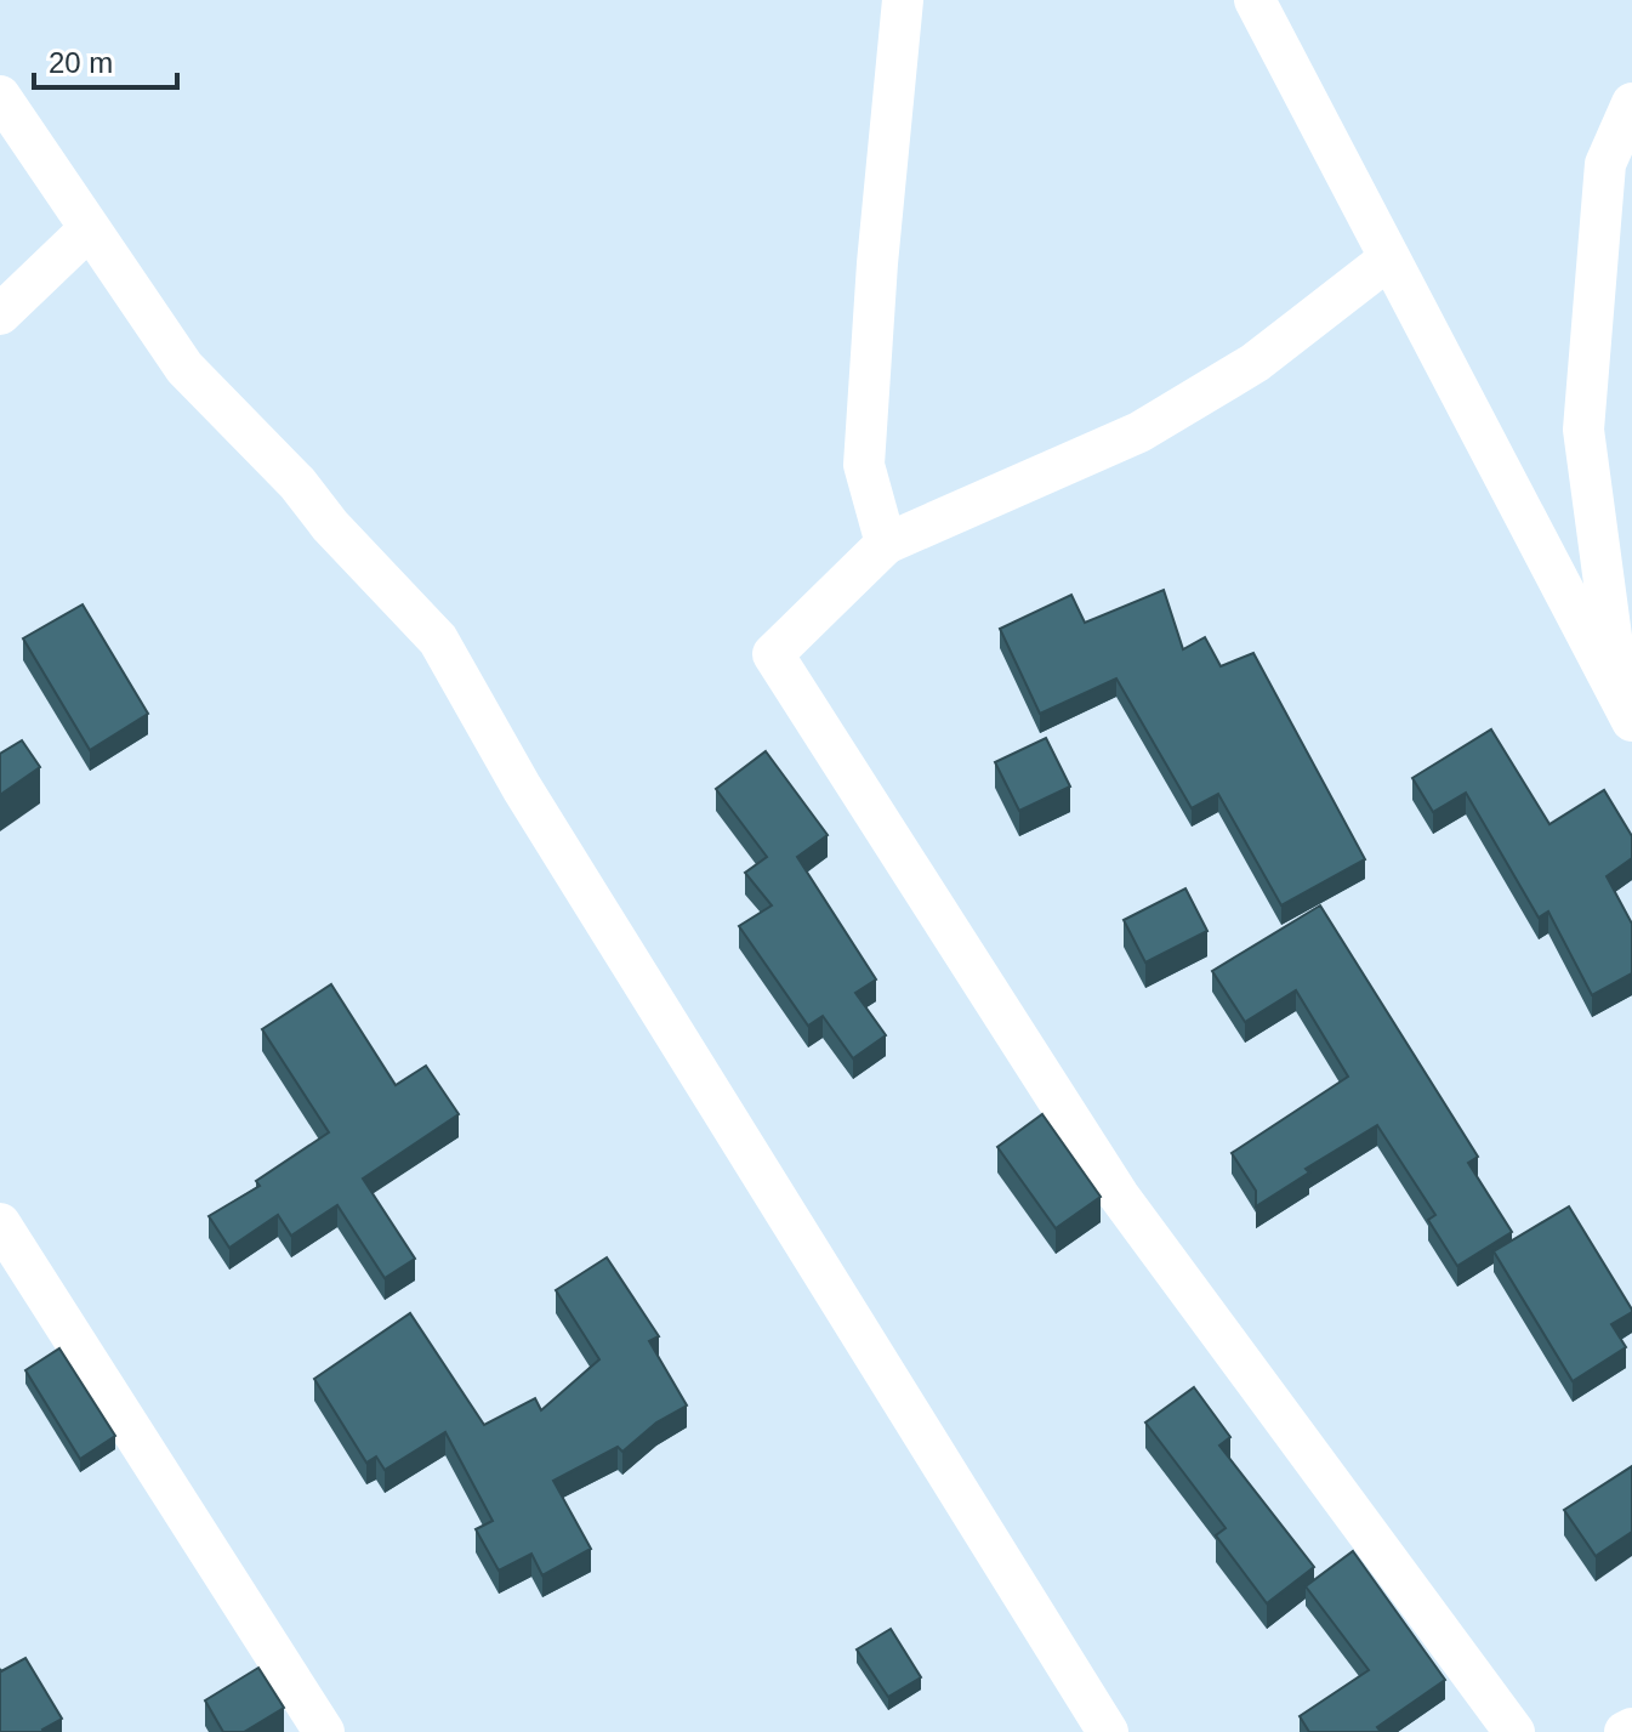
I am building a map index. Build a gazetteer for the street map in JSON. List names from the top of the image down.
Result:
{
  "scale_bar": "20 m"
}
